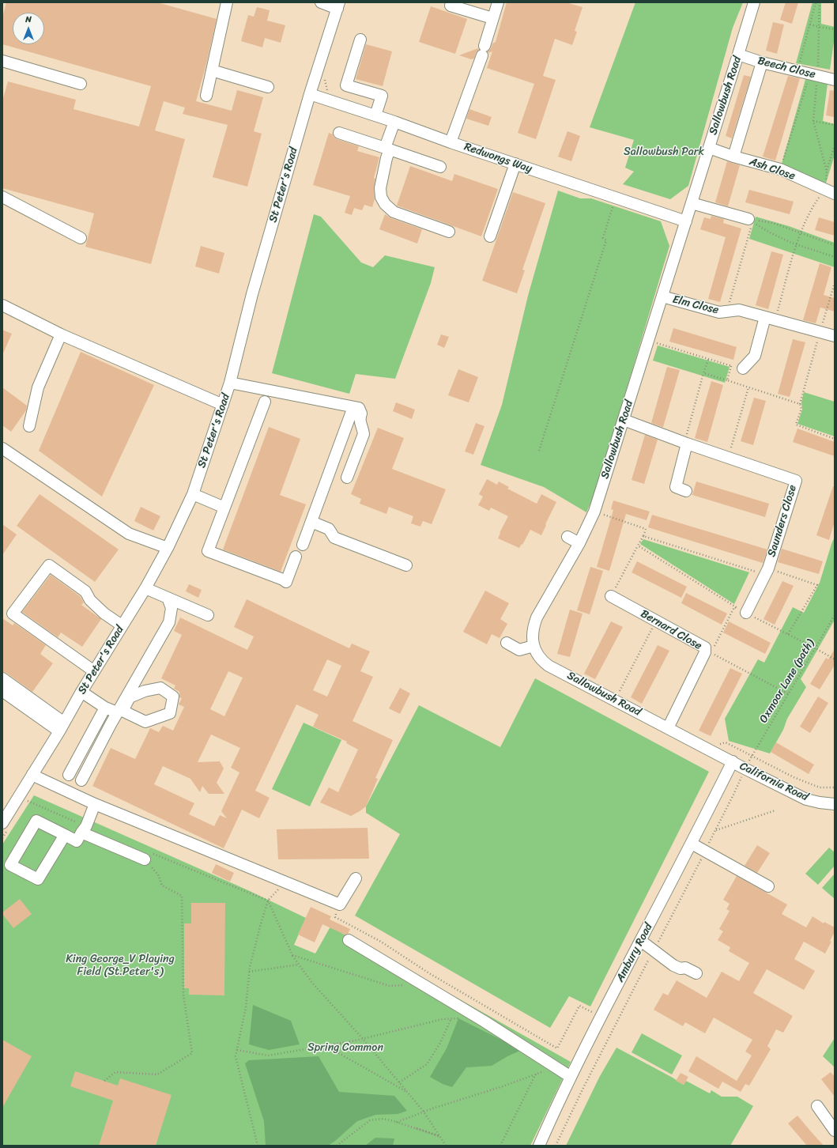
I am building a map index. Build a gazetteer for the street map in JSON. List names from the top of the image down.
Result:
{
  "streets": {
    "street": [
      "Beech Close",
      "Sallowbush Road",
      "Redwongs Way",
      "Ash Close",
      "St Peter's Road",
      "Elm Close",
      "Saunders Close",
      "Bernard Close",
      "California Road",
      "Ambury Road"
    ],
    "path": ["Oxmoor Lane (path)"]
  },
  "crossings": [
    ["Beech Close", "Sallowbush Road"],
    ["Sallowbush Road", "Redwongs Way"],
    ["Sallowbush Road", "Ash Close"],
    ["Sallowbush Road", "Elm Close"],
    ["Sallowbush Road", "Saunders Close"],
    ["Sallowbush Road", "Bernard Close"],
    ["Sallowbush Road", "California Road"],
    ["Sallowbush Road", "Ambury Road"],
    ["Redwongs Way", "St Peter's Road"],
    ["California Road", "Ambury Road"]
  ],
  "parks": ["Sallowbush Park", "King George_V Playing Field (St.Peter's)", "Spring Common"],
  "north": "top"
}
